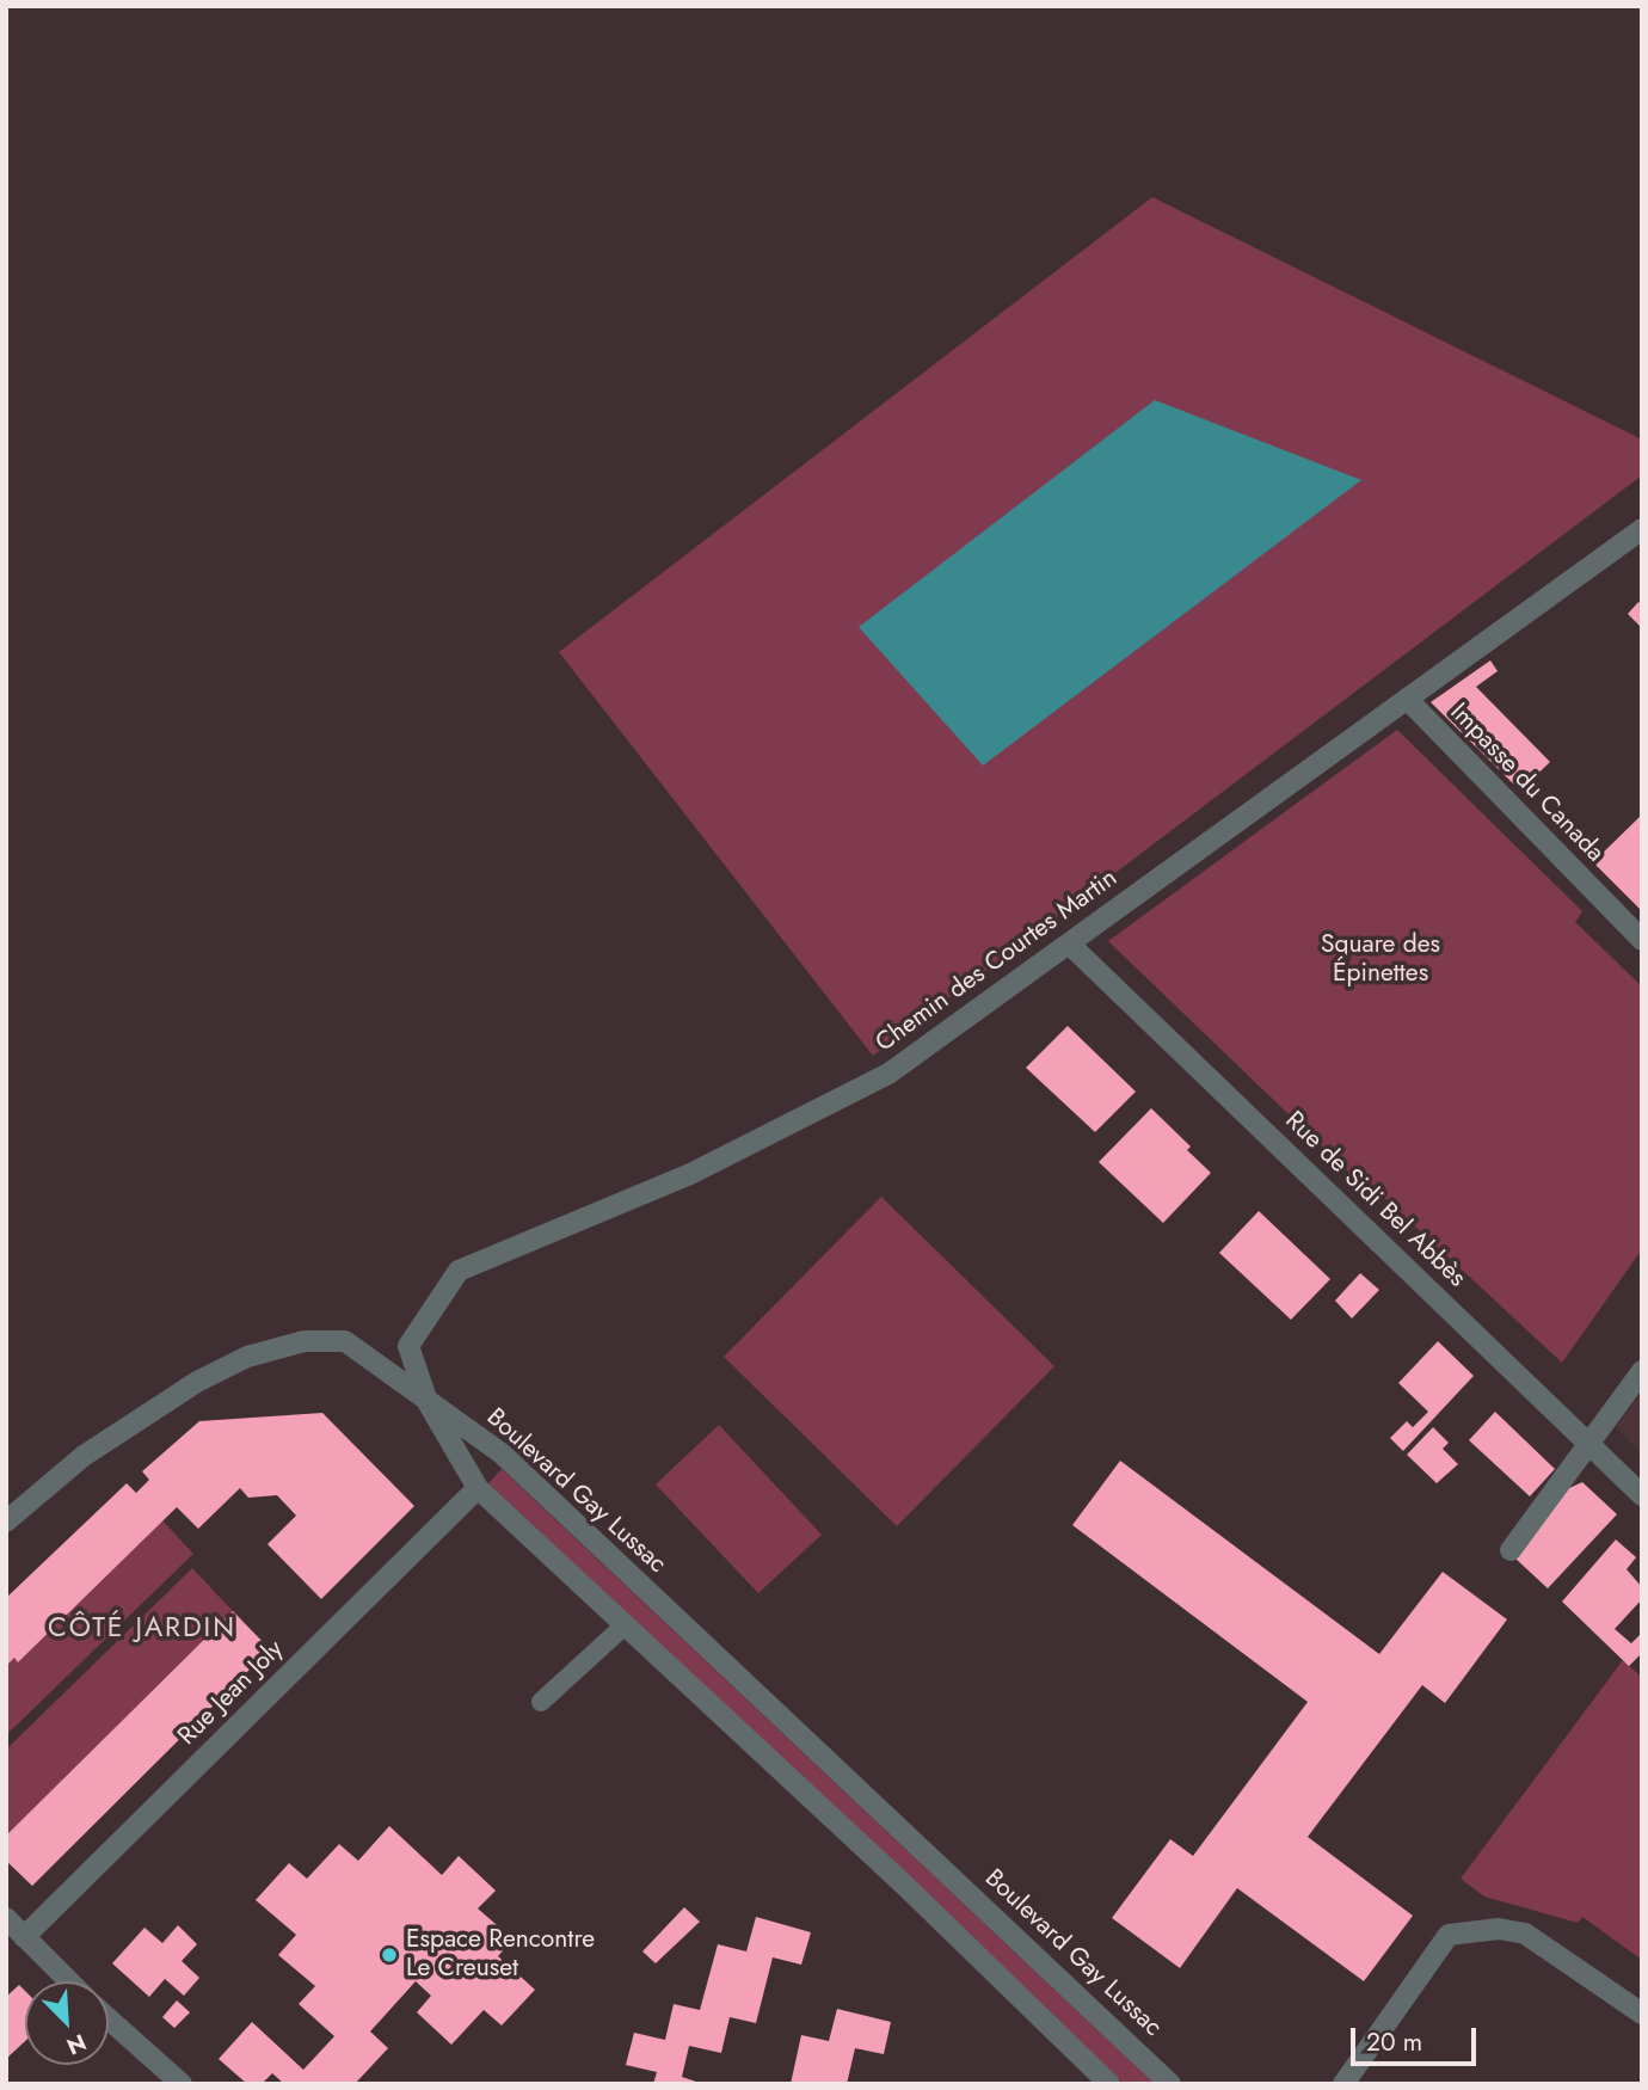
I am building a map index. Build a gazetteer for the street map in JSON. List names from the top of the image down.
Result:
{
  "streets": {
    "street": [
      "Impasse du Canada",
      "Chemin des Courtes Martin",
      "Rue de Sidi Bel Abbès",
      "Boulevard Gay Lussac",
      "Rue Jean Joly"
    ]
  },
  "crossings": [
    ["Impasse du Canada", "Chemin des Courtes Martin"],
    ["Chemin des Courtes Martin", "Rue de Sidi Bel Abbès"],
    ["Chemin des Courtes Martin", "Boulevard Gay Lussac"],
    ["Boulevard Gay Lussac", "Rue Jean Joly"]
  ],
  "districts": ["CÔTÉ JARDIN"],
  "parks": ["Square des Épinettes"],
  "places": ["Espace Rencontre Le Creuset"],
  "scale_bar": "20 m",
  "north": "bottom right"
}
